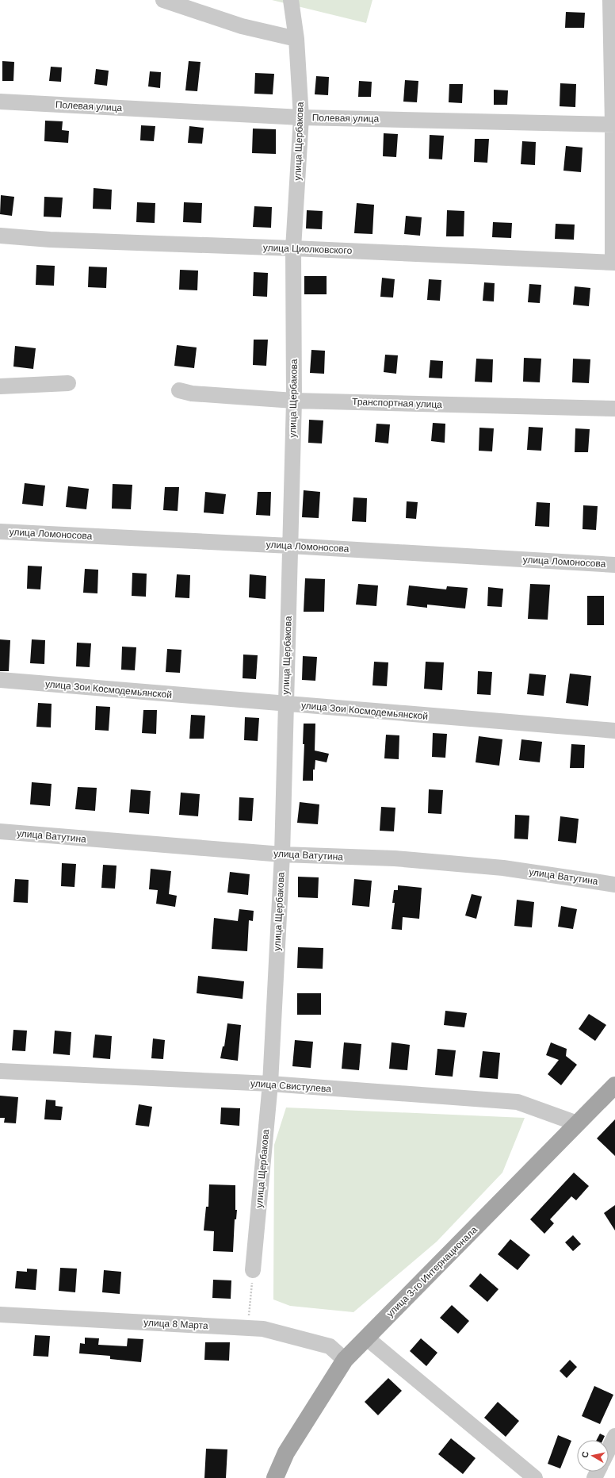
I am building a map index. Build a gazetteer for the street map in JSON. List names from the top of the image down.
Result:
{
  "streets": {
    "main road": ["улица 3-го Интернационала"],
    "street": [
      "Полевая улица",
      "улица Щербакова",
      "улица Циолковского",
      "Транспортная улица",
      "улица Ломоносова",
      "улица Зои Космодемьянской",
      "улица Ватутина",
      "улица Свистулева",
      "улица 8 Марта"
    ]
  },
  "crossings": [
    ["Полевая улица", "улица Щербакова"],
    ["улица Щербакова", "улица Циолковского"],
    ["улица Щербакова", "Транспортная улица"],
    ["улица Щербакова", "улица Ломоносова"],
    ["улица Щербакова", "улица Зои Космодемьянской"],
    ["улица Щербакова", "улица Ватутина"],
    ["улица Щербакова", "улица Свистулева"],
    ["улица Свистулева", "улица 3-го Интернационала"],
    ["улица 3-го Интернационала", "улица 8 Марта"]
  ],
  "north": "left"
}
